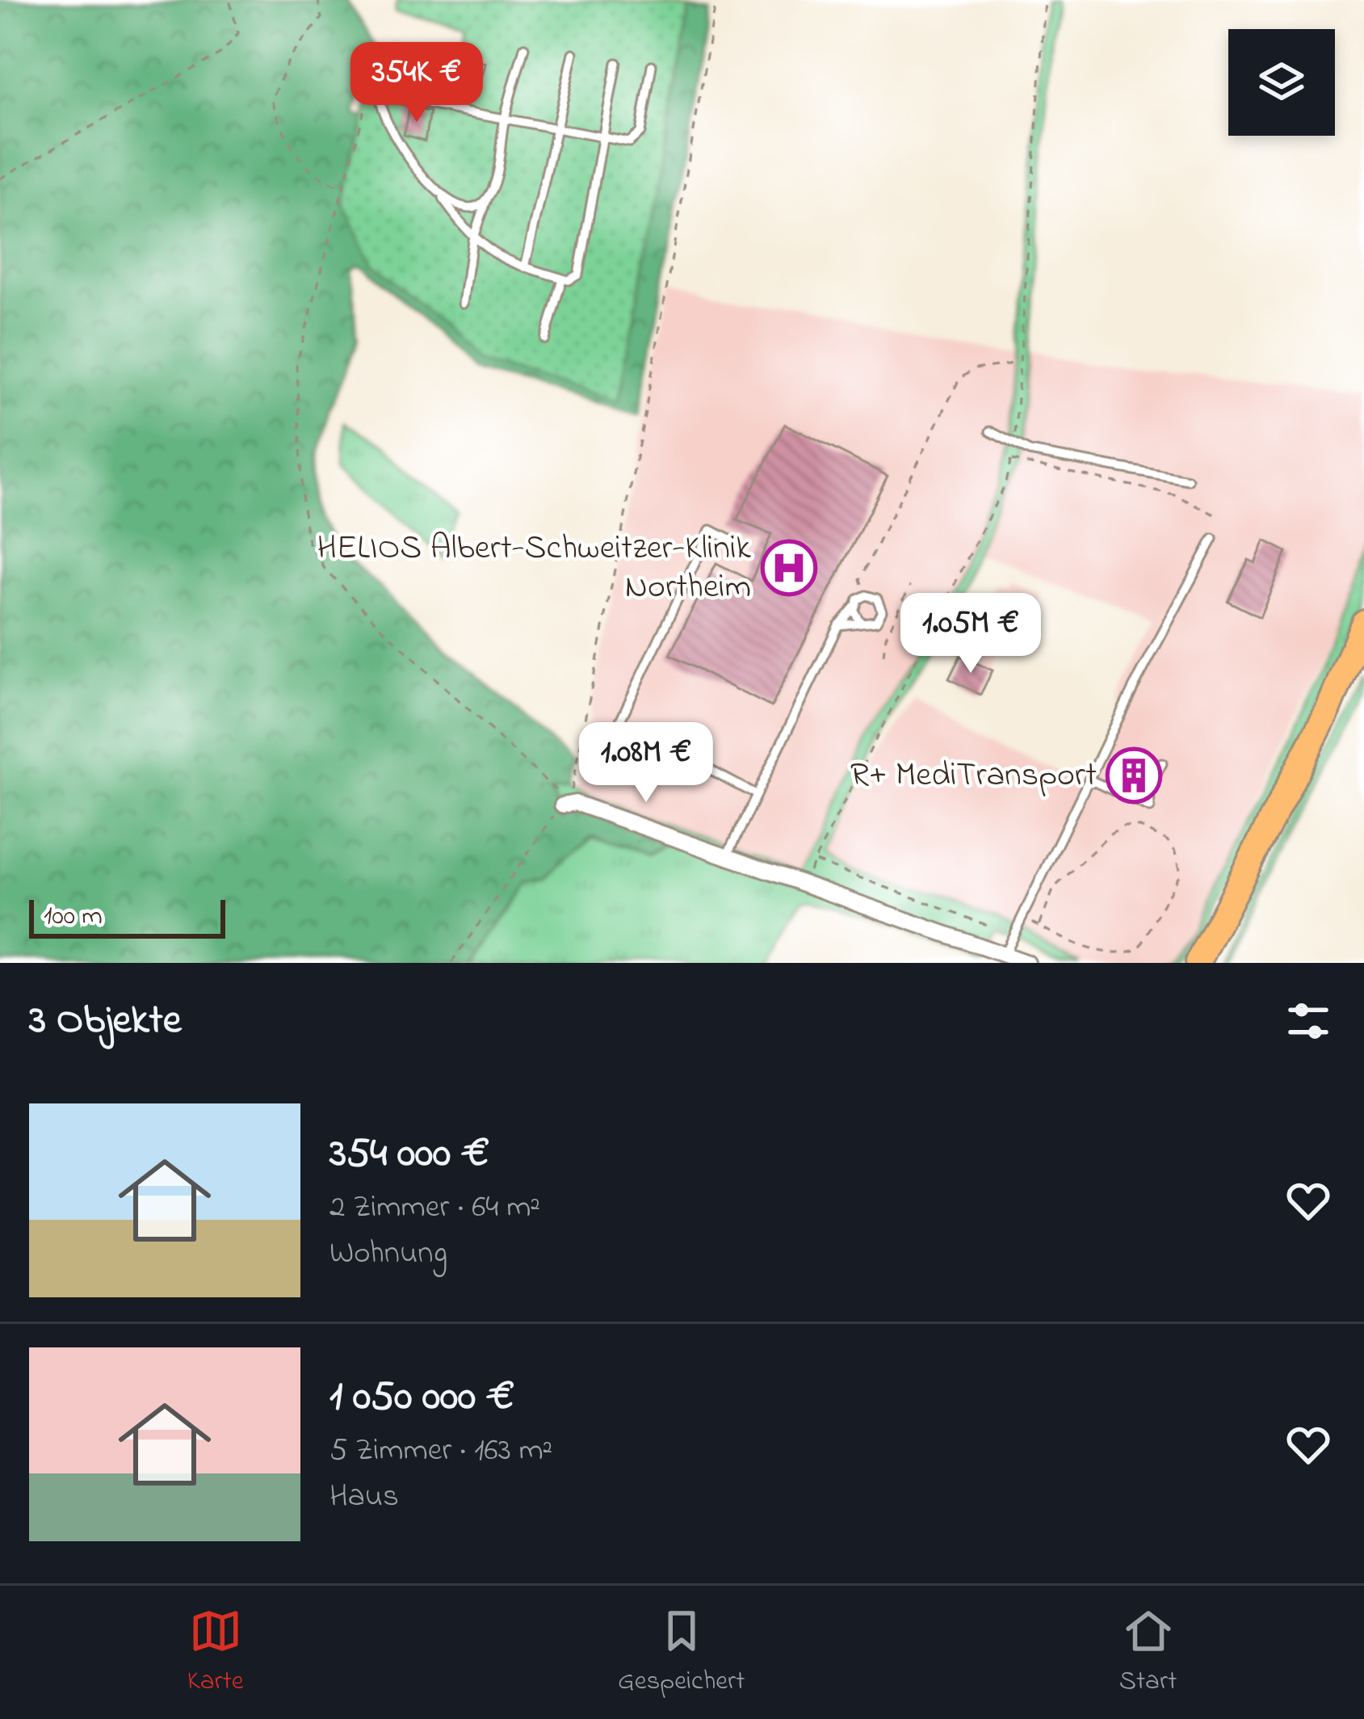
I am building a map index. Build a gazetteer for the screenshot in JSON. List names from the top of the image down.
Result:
{
  "places": {
    "hospital": ["HELIOS Albert-Schweitzer-Klinik Northeim"],
    "building": ["R+ MediTransport"]
  },
  "scale_bar": "100 m",
  "page": {
    "price": ["354K €", "1.05M €", "1.08M €"],
    "scale": "100 m",
    "heading": "3 Objekte",
    "list": [
      {
        "name": "354 000 €",
        "note": "2 Zimmer · 64 m² · Wohnung"
      },
      {
        "name": "1 050 000 €",
        "note": "5 Zimmer · 163 m² · Haus"
      }
    ],
    "tabs": ["Karte", "Gespeichert", "Start"]
  }
}
